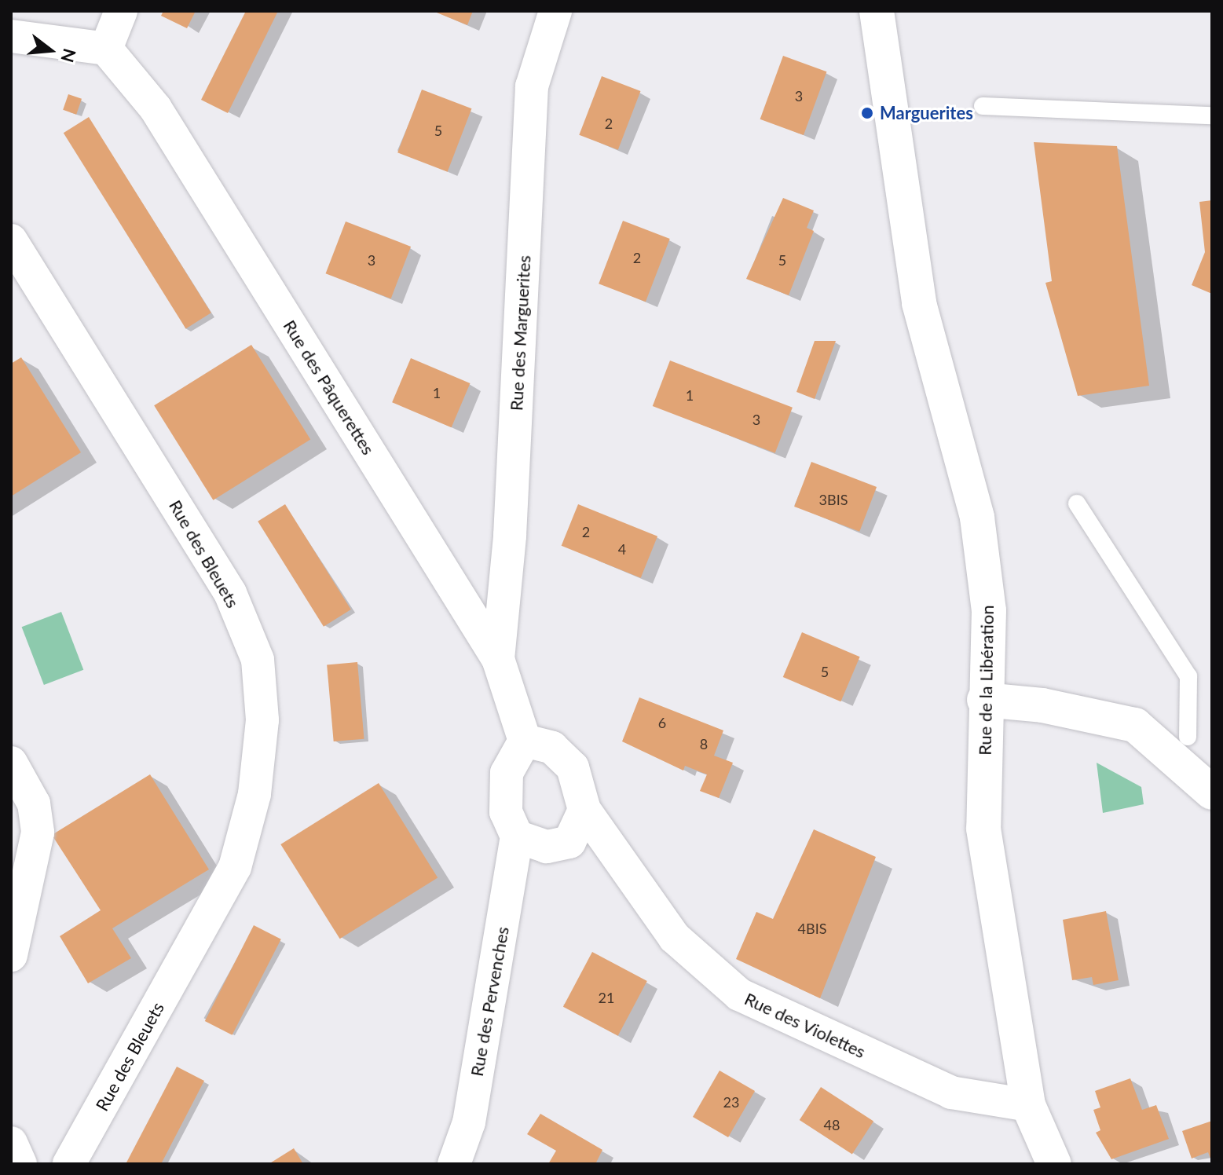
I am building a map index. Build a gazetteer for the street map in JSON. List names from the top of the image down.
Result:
{
  "streets": {
    "street": [
      "Rue des Marguerites",
      "Rue des Pâquerettes",
      "Rue des Bleuets",
      "Rue de la Libération",
      "Rue des Pervenches",
      "Rue des Violettes"
    ]
  },
  "crossings": [
    ["Rue des Marguerites", "Rue des Pâquerettes"],
    ["Rue des Pâquerettes", "Rue des Pervenches"],
    ["Rue des Pâquerettes", "Rue des Violettes"],
    ["Rue de la Libération", "Rue des Violettes"],
    ["Rue des Pervenches", "Rue des Violettes"]
  ],
  "places": ["Marguerites"],
  "house_numbers": [
    "3",
    "2",
    "5",
    "2",
    "3",
    "5",
    "1",
    "1",
    "3",
    "3BIS",
    "2",
    "4",
    "5",
    "6",
    "8",
    "4BIS",
    "21",
    "23",
    "48"
  ],
  "north": "right"
}
